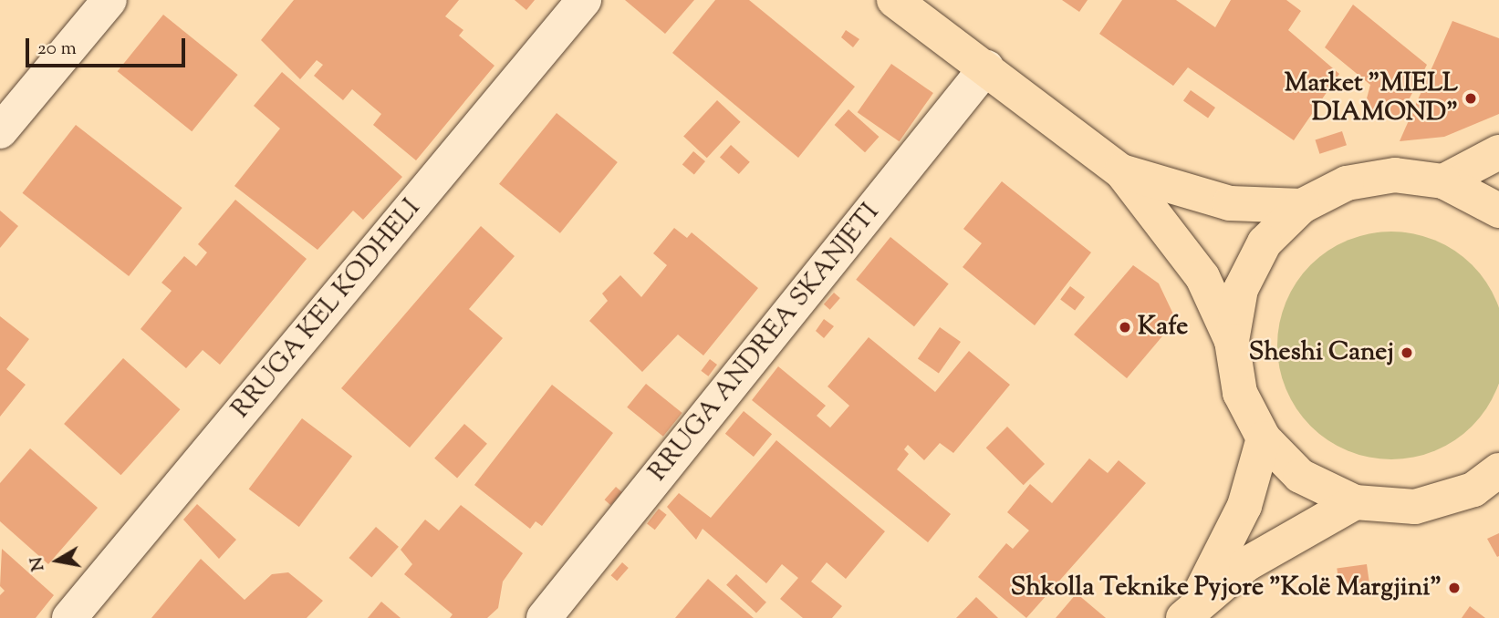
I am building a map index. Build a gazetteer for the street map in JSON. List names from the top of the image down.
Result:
{
  "streets": {
    "street": ["RRUGA KEL KODHELI", "RRUGA ANDREA SKANJETI"]
  },
  "places": [
    "Market \"MIELL DIAMOND\"",
    "Kafe",
    "Sheshi Canej",
    "Shkolla Teknike Pyjore \"Kolë Margjini\""
  ],
  "scale_bar": "20 m",
  "north": "left"
}
